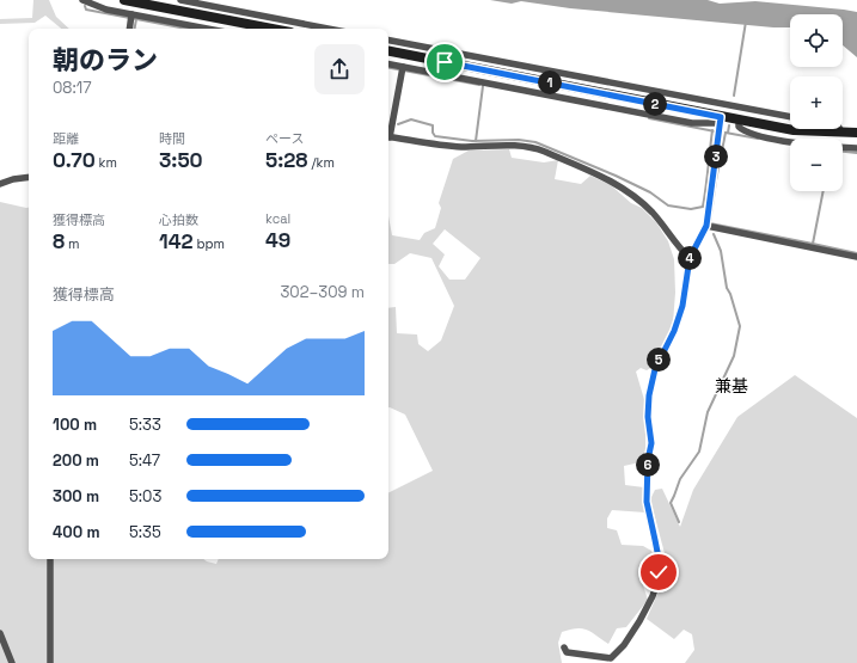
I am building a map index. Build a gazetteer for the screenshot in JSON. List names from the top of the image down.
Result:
{
  "districts": ["兼基"],
  "page": {
    "map_buttons": ["+", "−"],
    "heading": ["朝のラン", "08:17"],
    "pins": [
      "1",
      "2",
      "3",
      "4",
      "5",
      "6"
    ],
    "stats": [
      ["距離", "0.70 km"],
      ["時間", "3:50"],
      ["ペース", "5:28 /km"],
      ["獲得標高", "8 m"],
      ["心拍数", "142 bpm"],
      ["kcal", "49"]
    ],
    "chart": ["獲得標高", "302–309 m"],
    "list": [
      {
        "name": "100 m",
        "note": "5:33"
      },
      {
        "name": "200 m",
        "note": "5:47"
      },
      {
        "name": "300 m",
        "note": "5:03"
      },
      {
        "name": "400 m",
        "note": "5:35"
      }
    ]
  }
}
